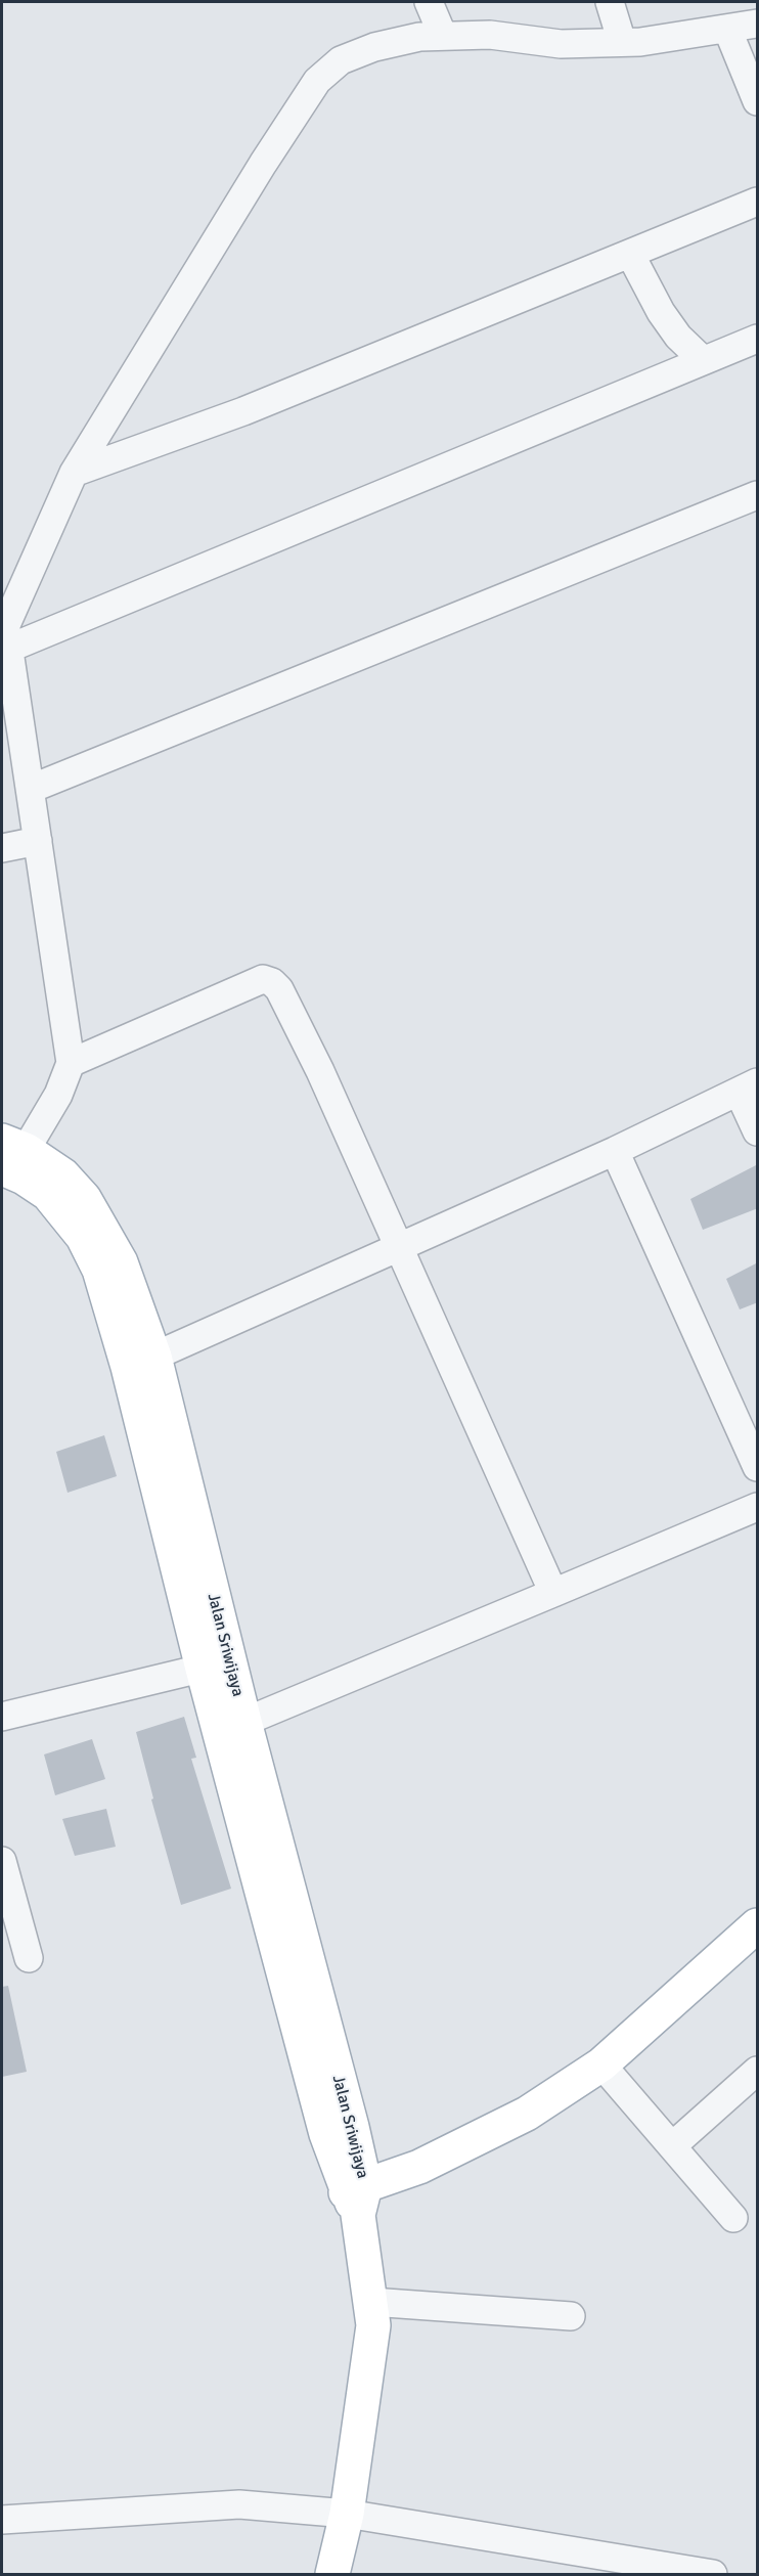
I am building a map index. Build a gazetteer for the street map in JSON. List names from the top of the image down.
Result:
{
  "streets": {
    "main road": ["Jalan Sriwijaya"]
  }
}
